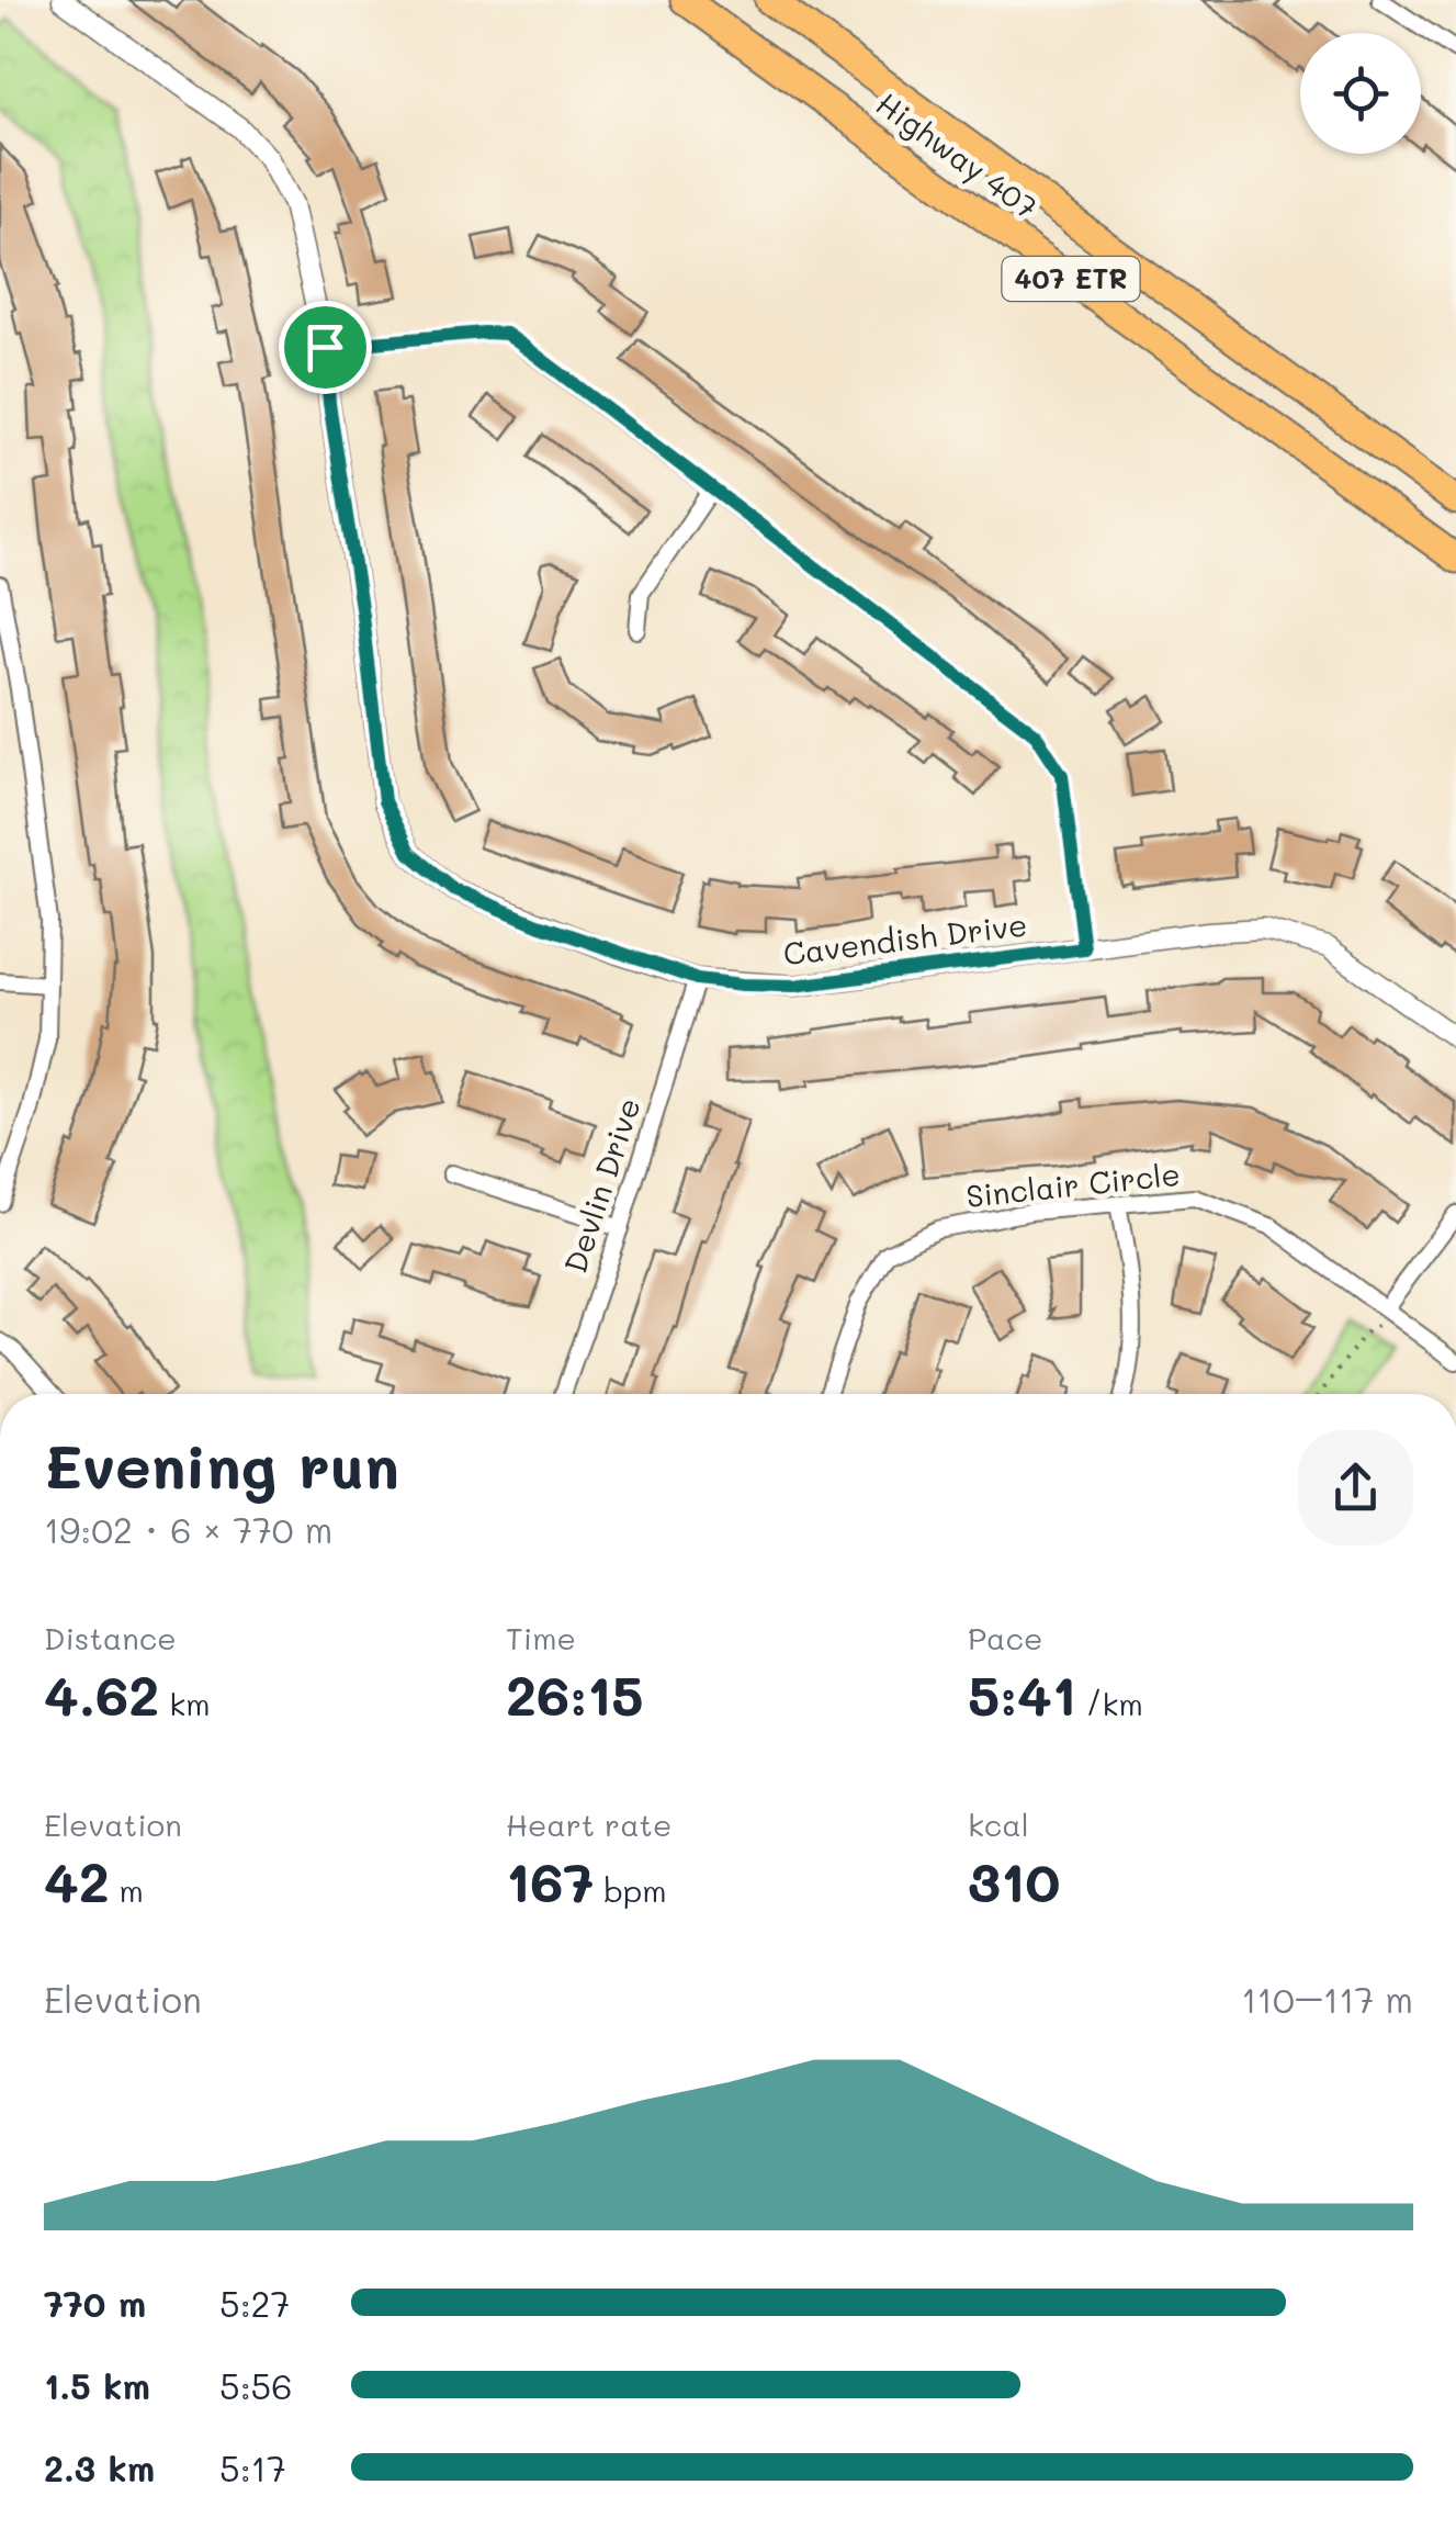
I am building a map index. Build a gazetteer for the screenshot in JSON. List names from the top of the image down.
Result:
{
  "streets": {
    "highway": ["Highway 407", "407 ETR"],
    "street": ["Cavendish Drive", "Devlin Drive", "Sinclair Circle"]
  },
  "crossings": [
    ["Cavendish Drive", "Devlin Drive"]
  ],
  "page": {
    "heading": ["Evening run", "19:02 · 6 × 770 m"],
    "stats": [
      ["Distance", "4.62 km"],
      ["Time", "26:15"],
      ["Pace", "5:41 /km"],
      ["Elevation", "42 m"],
      ["Heart rate", "167 bpm"],
      ["kcal", "310"]
    ],
    "chart": ["Elevation", "110–117 m"],
    "list": [
      {
        "name": "770 m",
        "note": "5:27"
      },
      {
        "name": "1.5 km",
        "note": "5:56"
      },
      {
        "name": "2.3 km",
        "note": "5:17"
      }
    ]
  }
}
